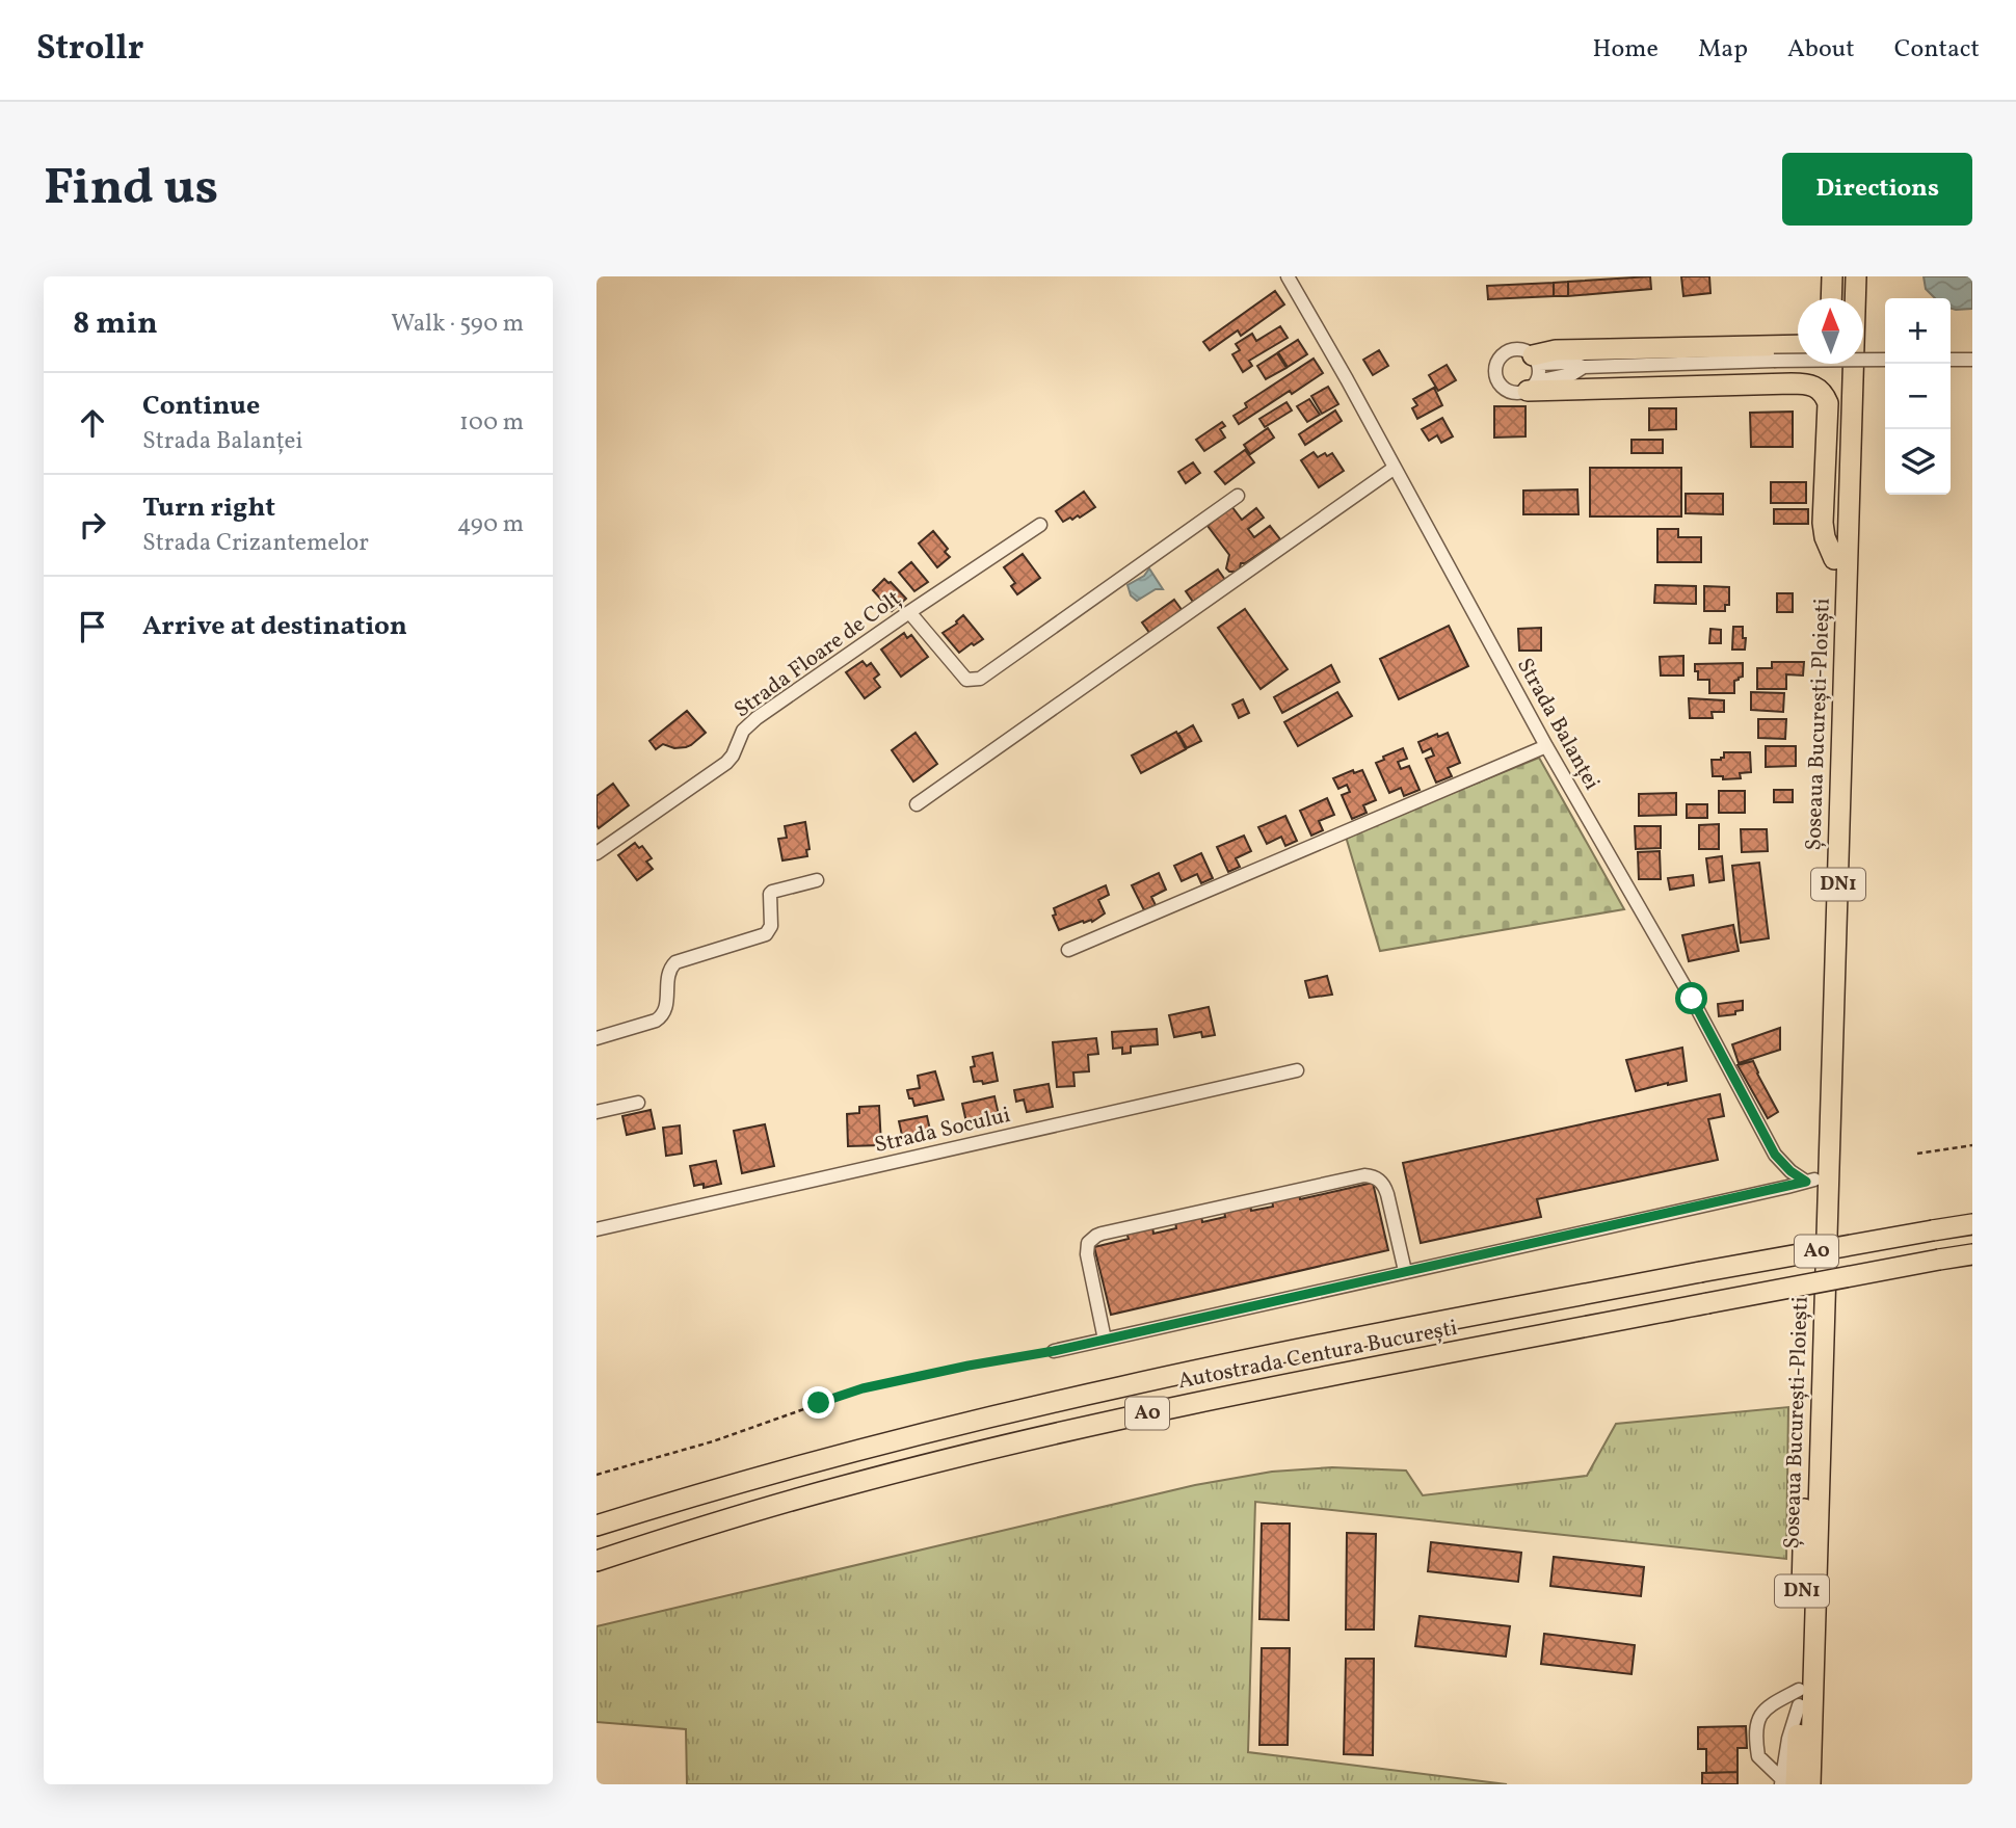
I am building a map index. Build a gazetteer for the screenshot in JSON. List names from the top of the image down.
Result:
{
  "streets": {
    "highway": [
      "Șoseaua București-Ploiești",
      "DN1",
      "A0",
      "Autostrada Centura București"
    ],
    "street": ["Strada Floare de Colț", "Strada Balanței", "Strada Socului"]
  },
  "crossings": [
    ["Strada Balanței", "Șoseaua București-Ploiești"]
  ],
  "north": "top",
  "page": {
    "header": "Strollr",
    "nav": [
      "Home",
      "Map",
      "About",
      "Contact"
    ],
    "buttons": "Directions",
    "title": "Find us",
    "heading": ["8 min", "Walk · 590 m"],
    "map_buttons": ["+", "−"],
    "list": [
      ["Continue", "Strada Balanței", "100 m"],
      ["Turn right", "Strada Crizantemelor", "490 m"],
      "Arrive at destination"
    ]
  }
}
